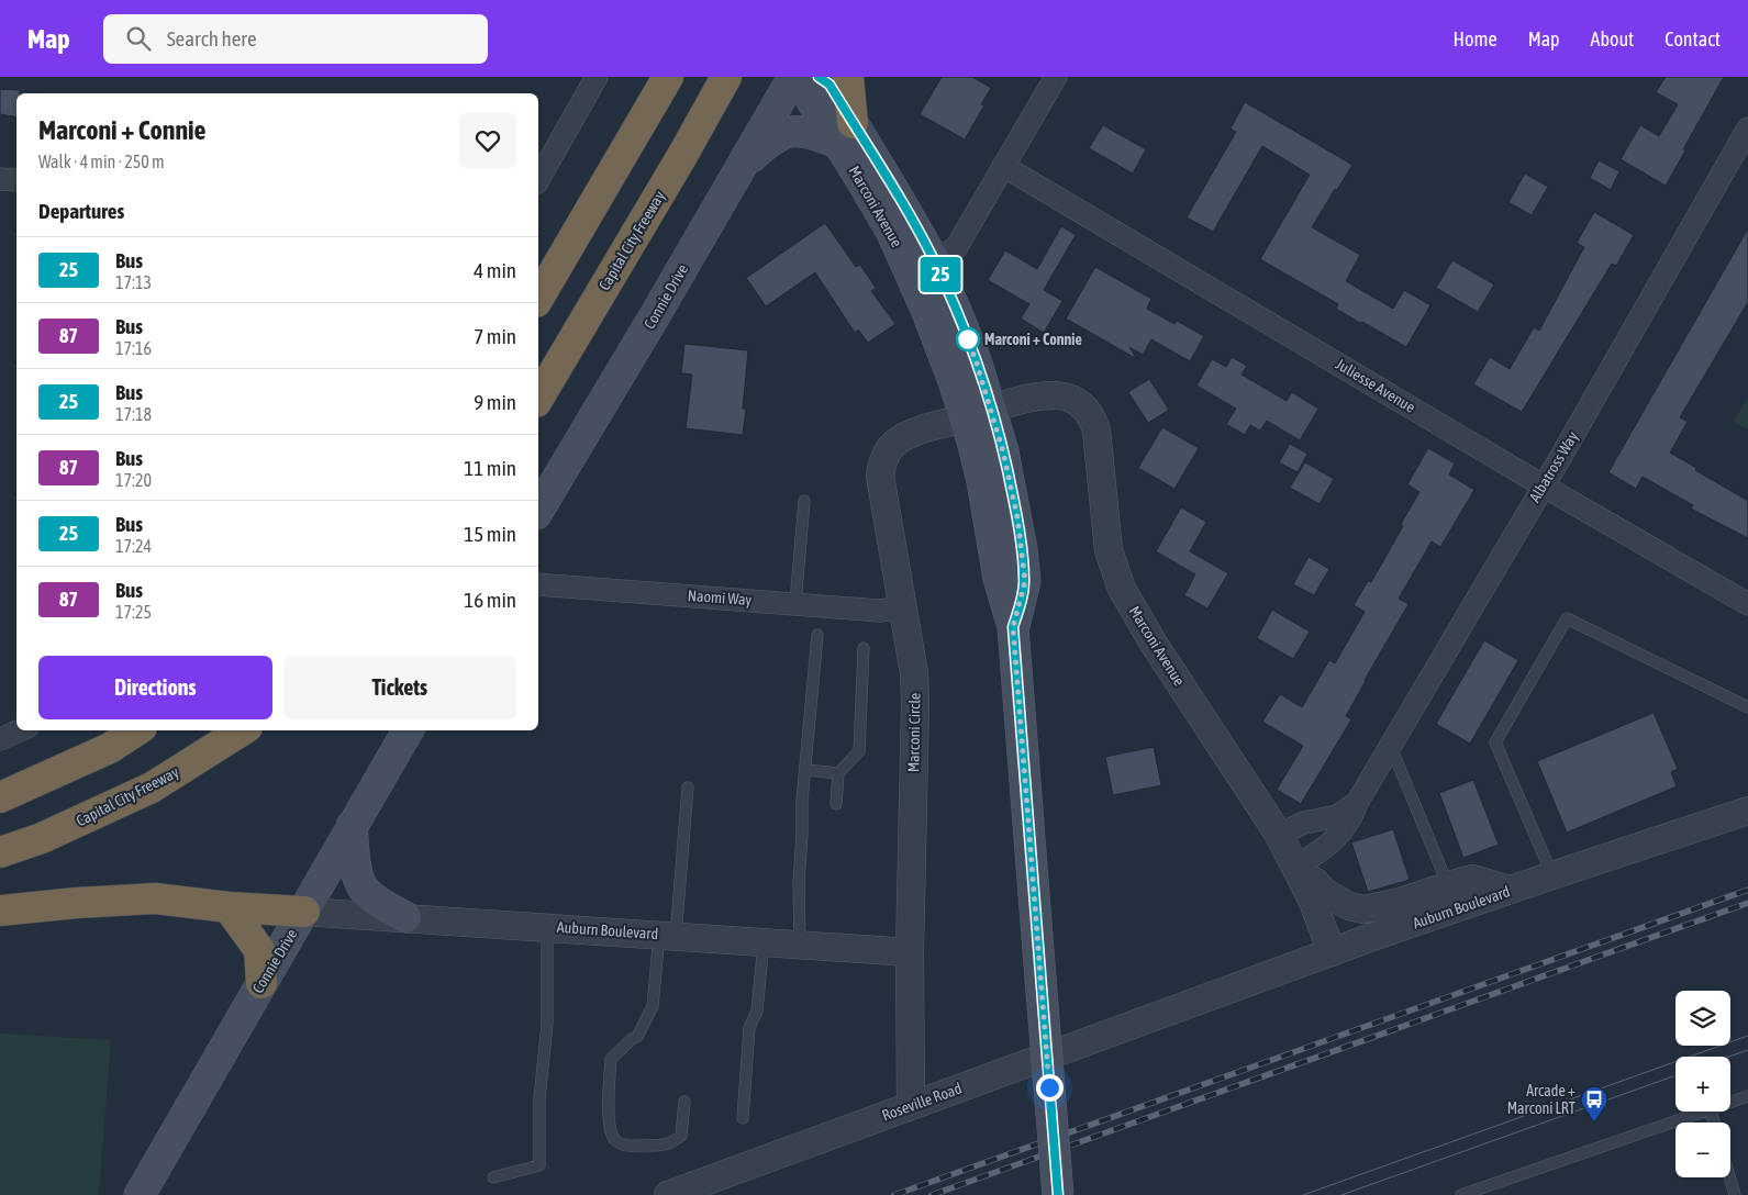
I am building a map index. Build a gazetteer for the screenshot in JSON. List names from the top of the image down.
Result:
{
  "streets": {
    "highway": ["Capital City Freeway"],
    "main road": ["Marconi Avenue", "Connie Drive"],
    "street": [
      "Juliesse Avenue",
      "Albatross Way",
      "Naomi Way",
      "Marconi Circle",
      "Auburn Boulevard",
      "Roseville Road"
    ]
  },
  "crossings": [
    ["Marconi Avenue", "Albatross Way"],
    ["Marconi Avenue", "Marconi Circle"],
    ["Marconi Avenue", "Auburn Boulevard"],
    ["Connie Drive", "Auburn Boulevard"],
    ["Juliesse Avenue", "Albatross Way"],
    ["Naomi Way", "Marconi Circle"],
    ["Marconi Circle", "Auburn Boulevard"],
    ["Marconi Circle", "Roseville Road"],
    ["Auburn Boulevard", "Roseville Road"]
  ],
  "places": {
    "other": ["Marconi + Connie"],
    "bus stop": ["Arcade + Marconi LRT"]
  },
  "lines": ["bus line 25"],
  "page": {
    "header": "Map",
    "search": "Search here",
    "nav": [
      "Home",
      "Map",
      "About",
      "Contact"
    ],
    "on_map": "25",
    "heading": [
      ["Marconi + Connie", "Walk · 4 min · 250 m"],
      "Departures"
    ],
    "list": [
      {
        "mark": "25",
        "name": "Bus",
        "note": "17:13",
        "value": "4 min"
      },
      {
        "mark": "87",
        "name": "Bus",
        "note": "17:16",
        "value": "7 min"
      },
      {
        "mark": "25",
        "name": "Bus",
        "note": "17:18",
        "value": "9 min"
      },
      {
        "mark": "87",
        "name": "Bus",
        "note": "17:20",
        "value": "11 min"
      },
      {
        "mark": "25",
        "name": "Bus",
        "note": "17:24",
        "value": "15 min"
      },
      {
        "mark": "87",
        "name": "Bus",
        "note": "17:25",
        "value": "16 min"
      }
    ],
    "buttons": ["Directions", "Tickets"],
    "map_buttons": ["+", "−"]
  }
}
